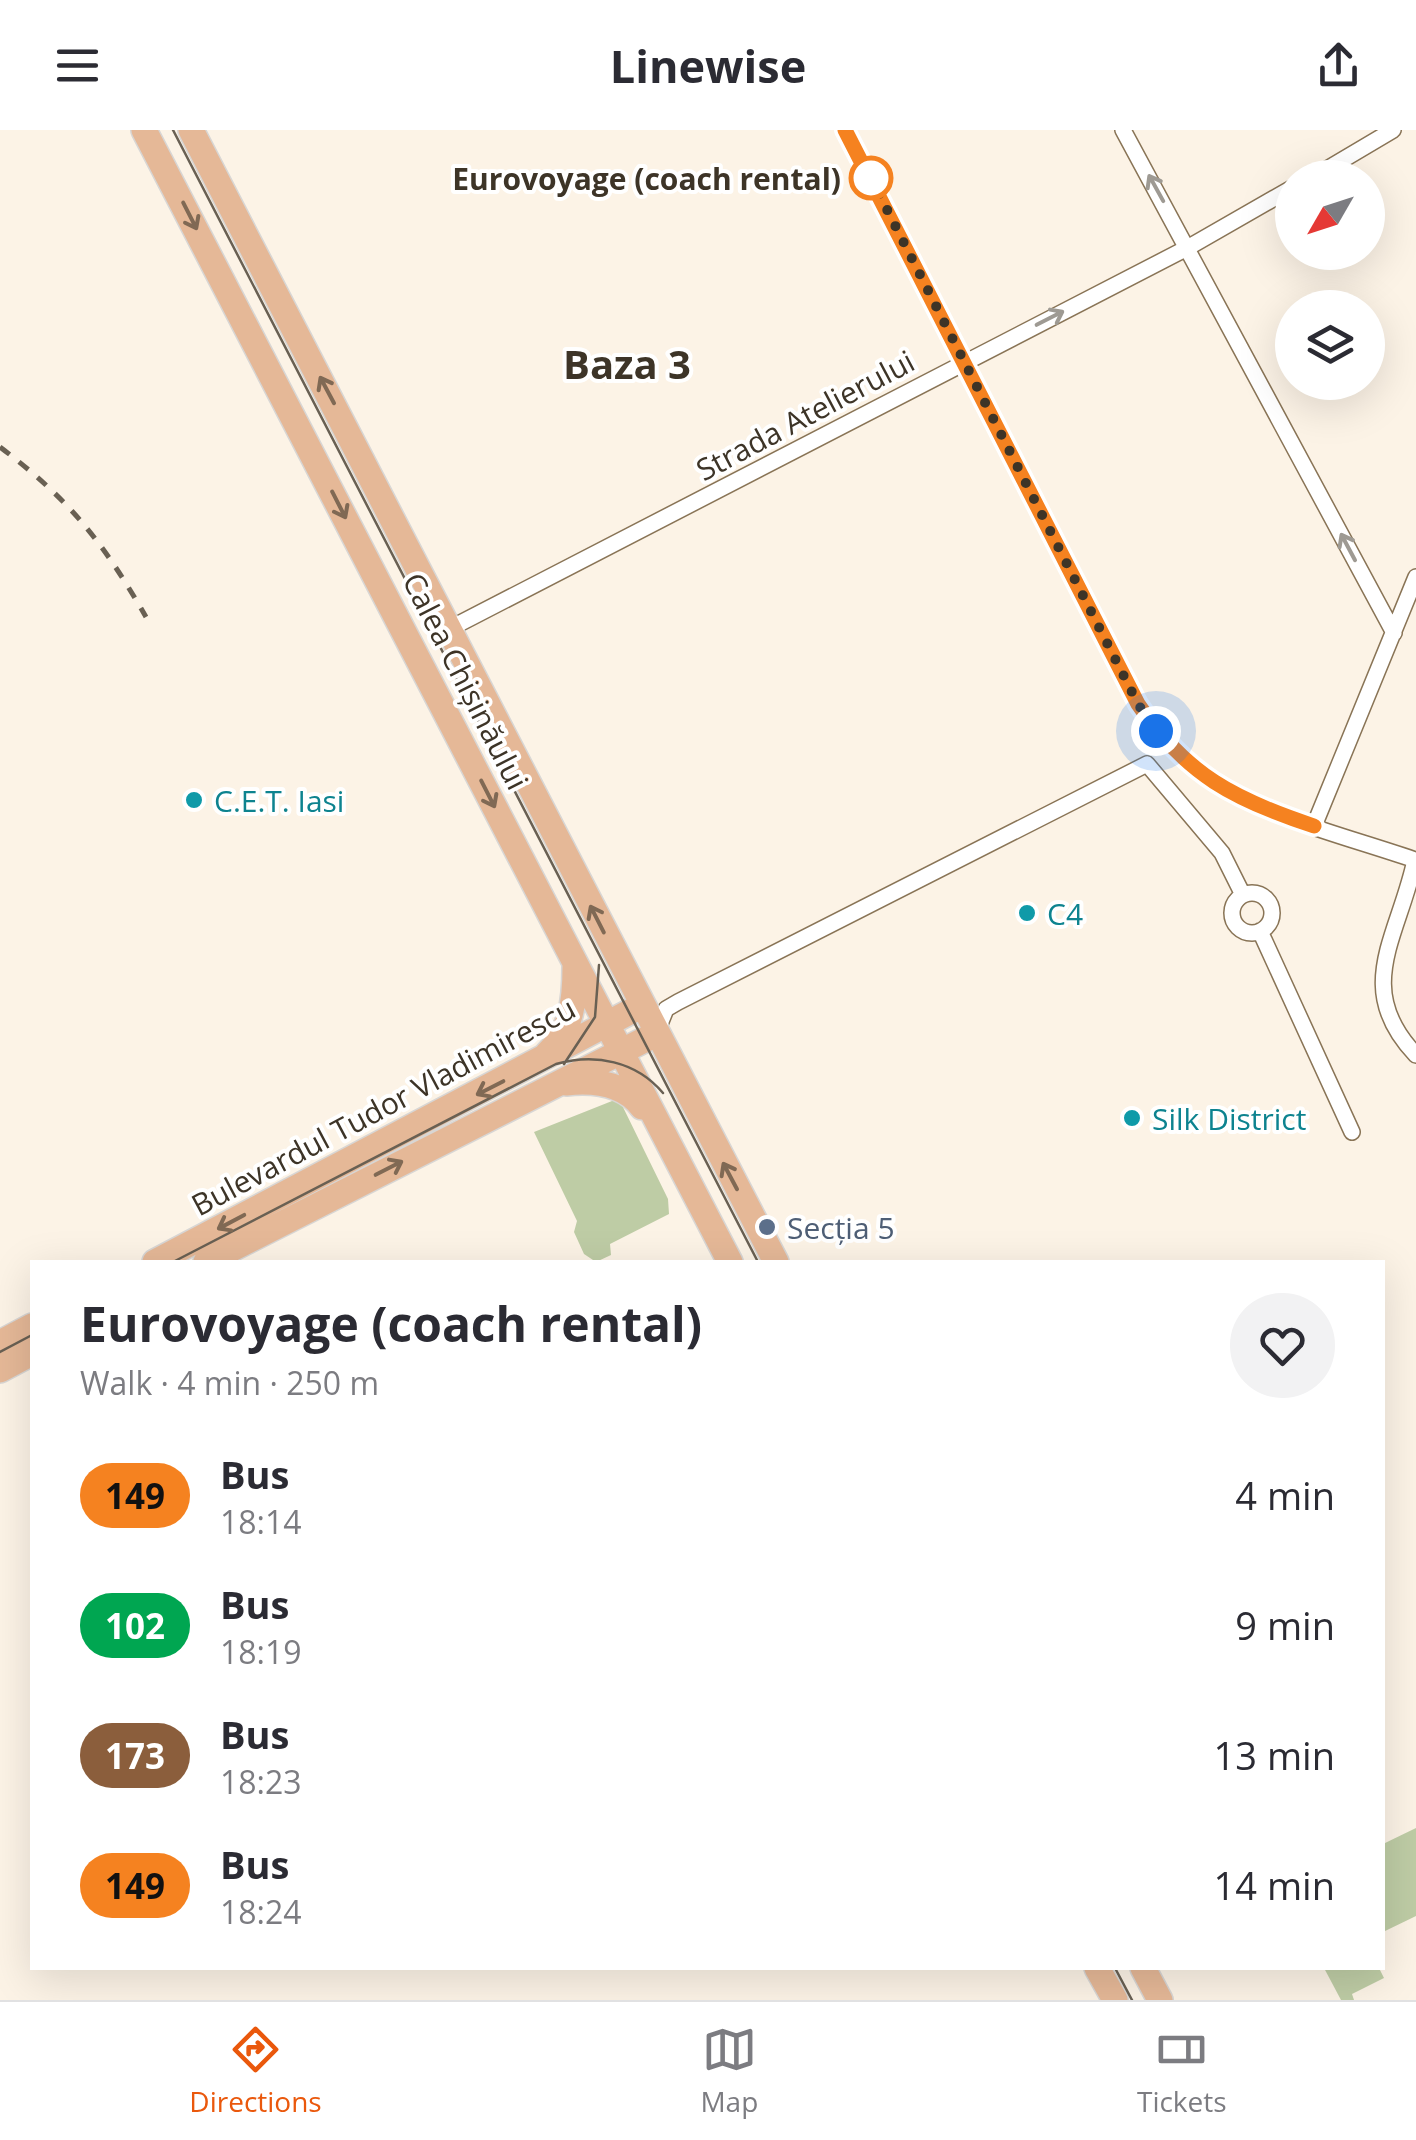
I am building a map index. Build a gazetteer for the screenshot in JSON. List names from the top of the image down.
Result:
{
  "streets": {
    "main road": ["Calea Chișinăului", "Bulevardul Tudor Vladimirescu"],
    "street": ["Strada Atelierului"]
  },
  "crossings": [
    ["Strada Atelierului", "Calea Chișinăului"],
    ["Calea Chișinăului", "Bulevardul Tudor Vladimirescu"]
  ],
  "districts": ["Baza 3"],
  "places": [
    "Eurovoyage (coach rental)",
    "C.E.T. Iasi",
    "C4",
    "Silk District",
    "Secția 5"
  ],
  "lines": ["bus line 149"],
  "north": "bottom left",
  "page": {
    "header": "Linewise",
    "heading": ["Eurovoyage (coach rental)", "Walk · 4 min · 250 m"],
    "list": [
      {
        "mark": "149",
        "name": "Bus",
        "note": "18:14",
        "value": "4 min"
      },
      {
        "mark": "102",
        "name": "Bus",
        "note": "18:19",
        "value": "9 min"
      },
      {
        "mark": "173",
        "name": "Bus",
        "note": "18:23",
        "value": "13 min"
      },
      {
        "mark": "149",
        "name": "Bus",
        "note": "18:24",
        "value": "14 min"
      }
    ],
    "tabs": ["Directions", "Map", "Tickets"]
  }
}
